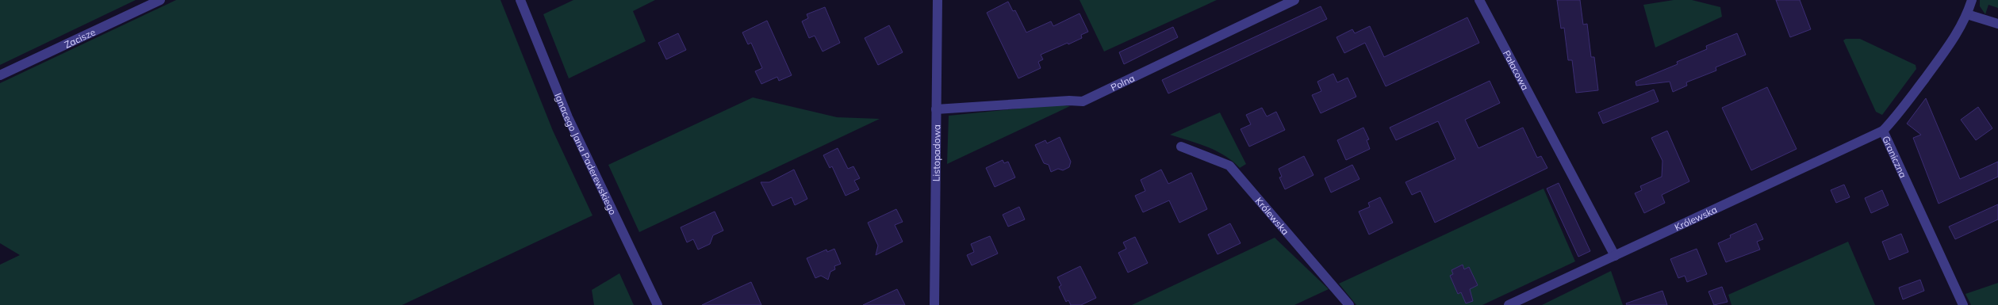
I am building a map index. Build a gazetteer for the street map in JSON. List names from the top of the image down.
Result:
{
  "streets": {
    "street": [
      "Zacisze",
      "Pałacowa",
      "Polna",
      "Listopadowa",
      "Ignacego Jana Paderewskiego",
      "Graniczna",
      "Królewska"
    ]
  },
  "crossings": [
    ["Pałacowa", "Królewska"],
    ["Polna", "Listopadowa"],
    ["Graniczna", "Królewska"]
  ]
}
